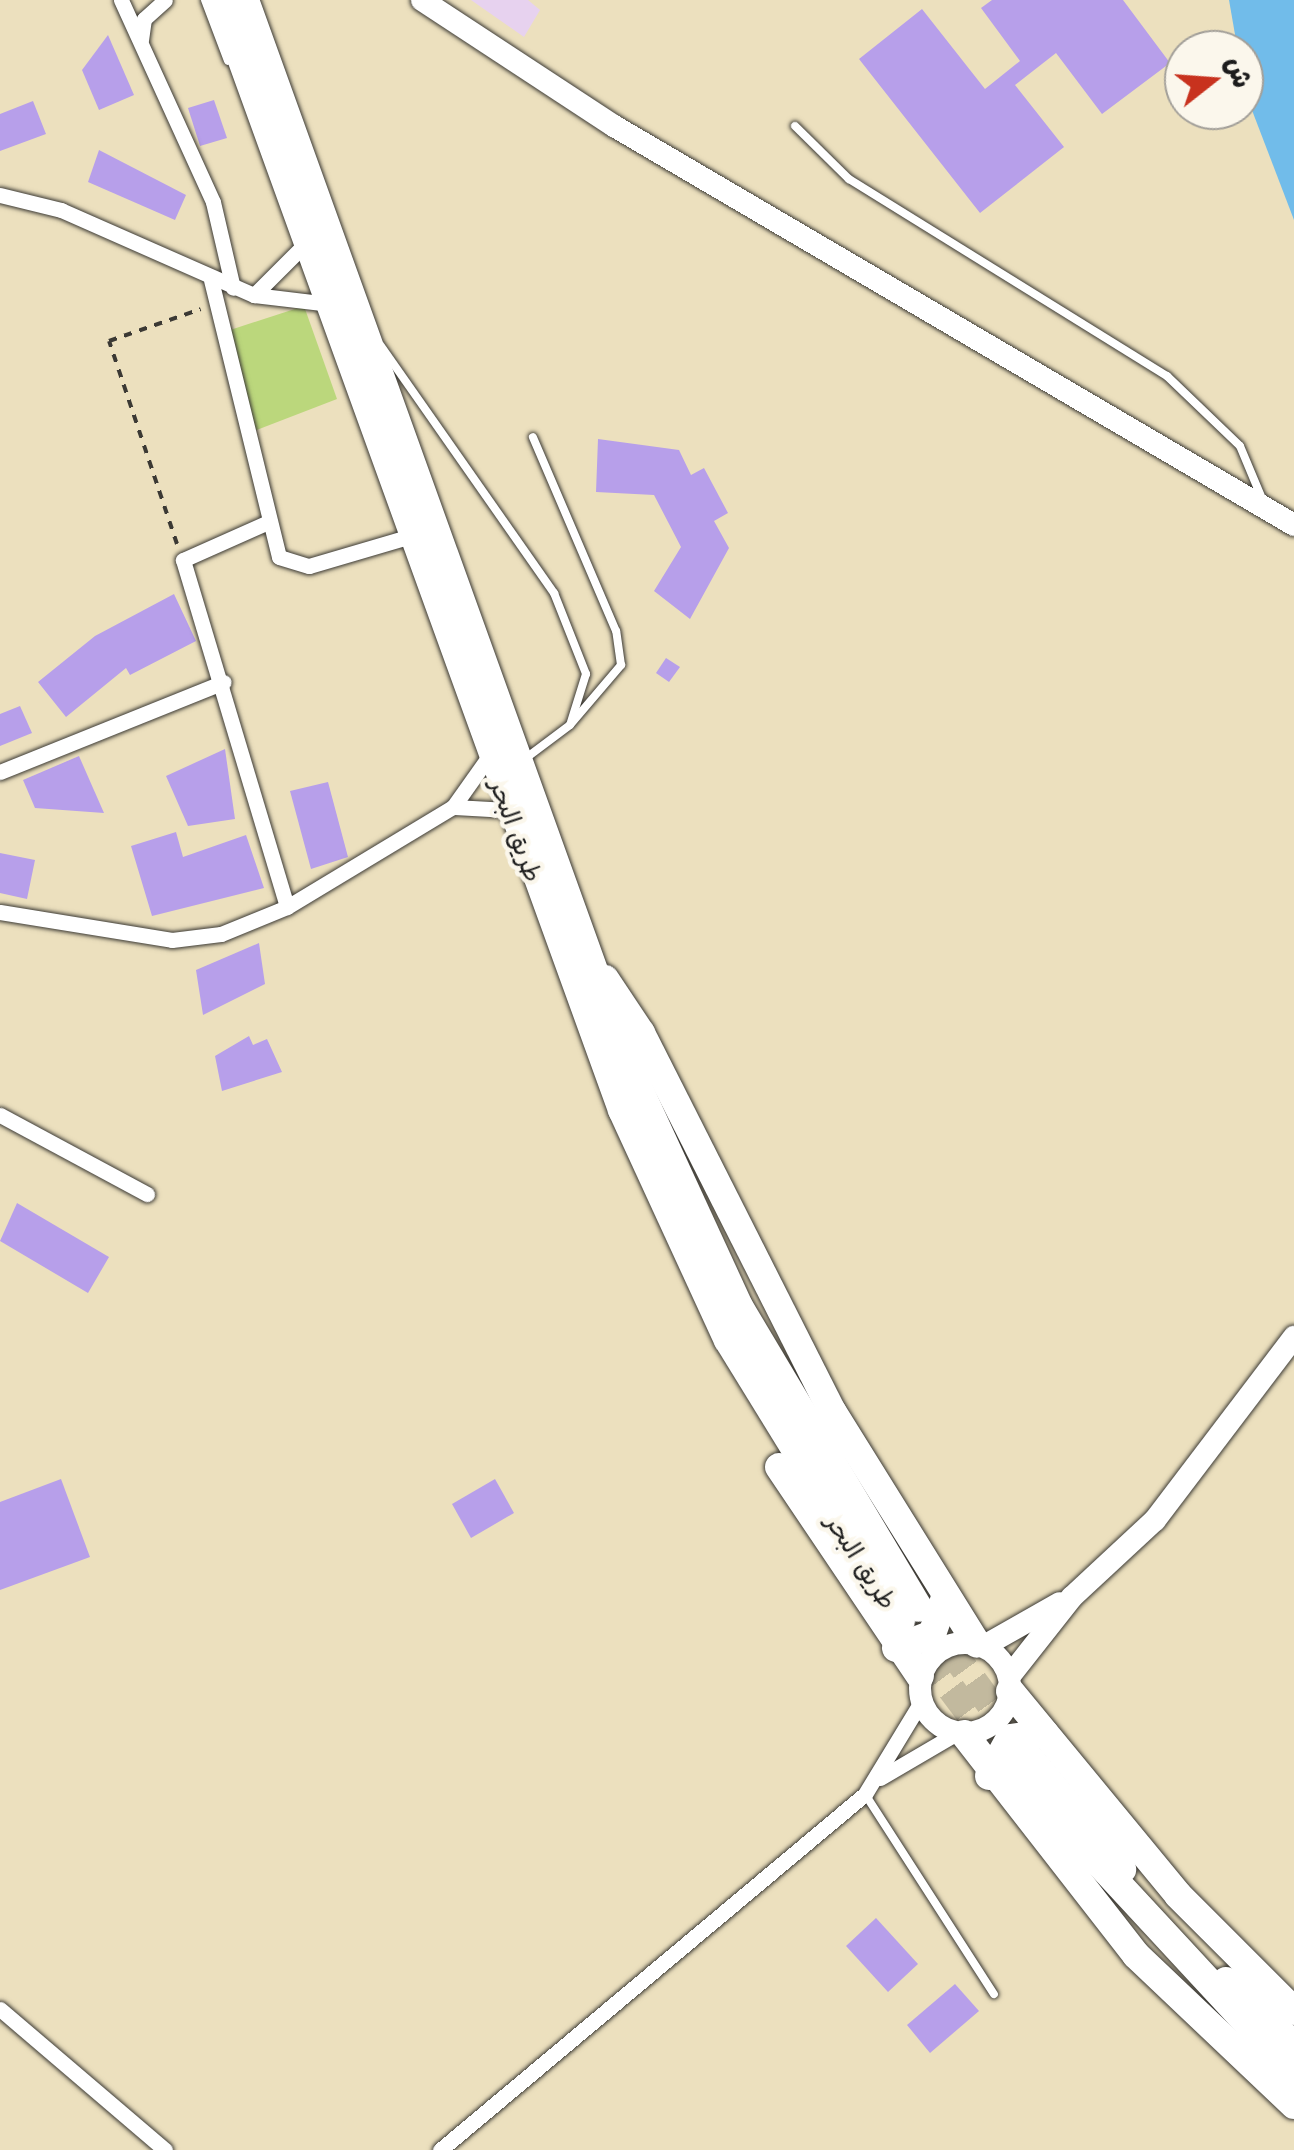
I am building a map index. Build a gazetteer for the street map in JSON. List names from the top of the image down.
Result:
{
  "streets": {
    "highway": ["طريق البحر"]
  },
  "north": "right"
}
